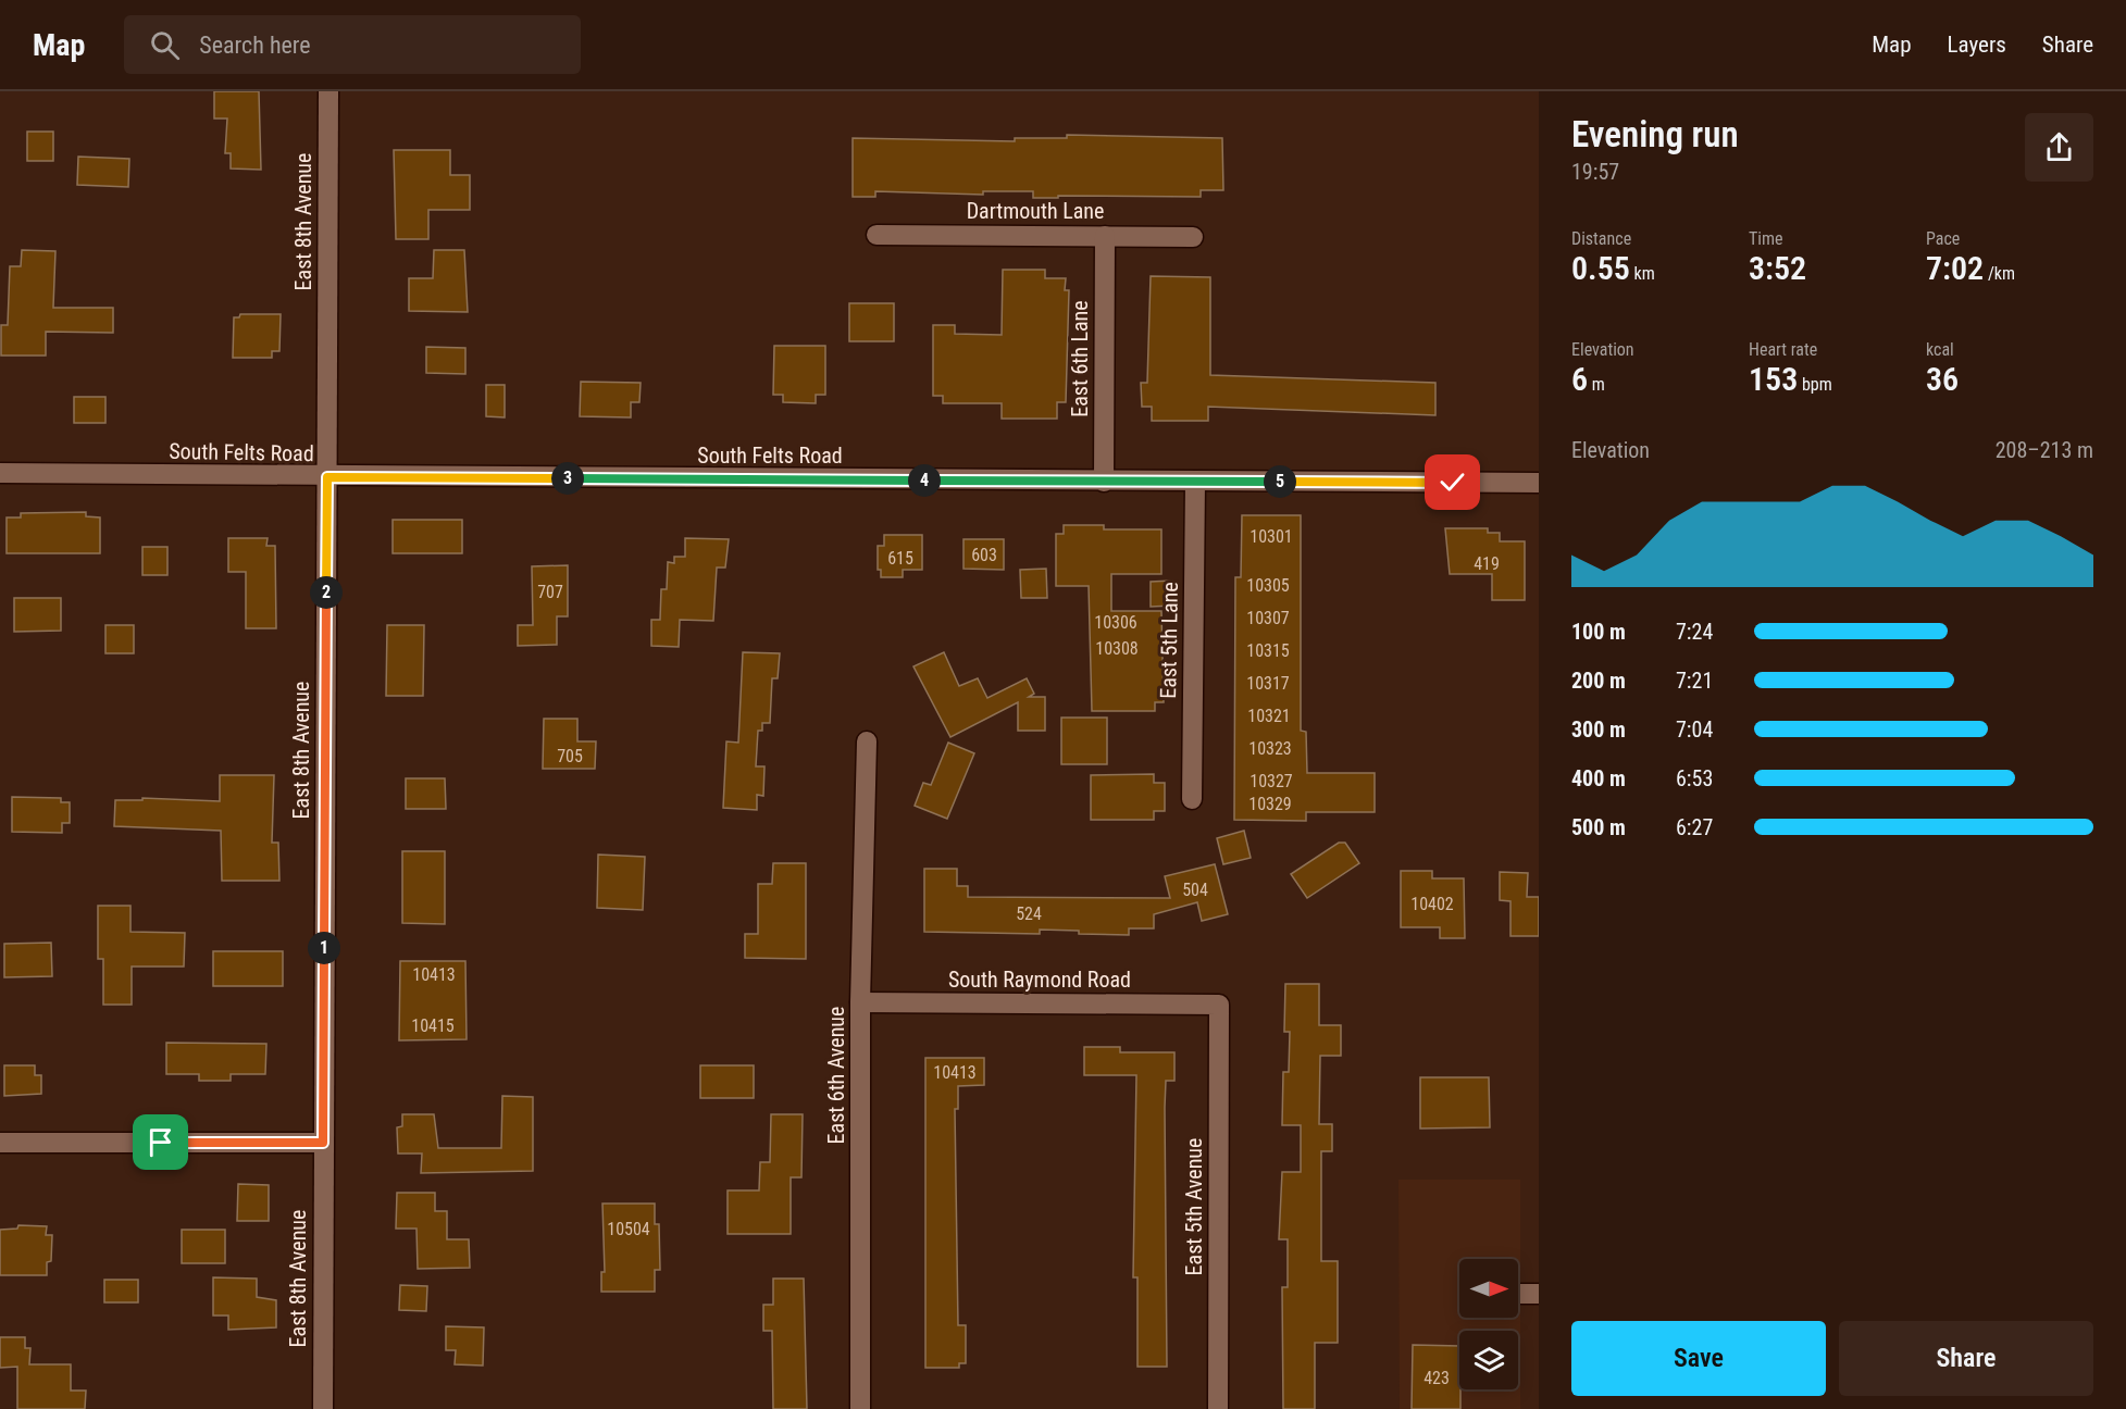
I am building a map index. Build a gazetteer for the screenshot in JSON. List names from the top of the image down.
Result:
{
  "streets": {
    "street": [
      "Dartmouth Lane",
      "East 8th Avenue",
      "East 6th Lane",
      "South Felts Road",
      "East 5th Lane",
      "South Raymond Road",
      "East 6th Avenue",
      "East 5th Avenue"
    ]
  },
  "crossings": [
    ["Dartmouth Lane", "East 6th Lane"],
    ["East 8th Avenue", "South Felts Road"],
    ["East 6th Lane", "South Felts Road"],
    ["South Felts Road", "East 5th Lane"],
    ["South Raymond Road", "East 6th Avenue"],
    ["South Raymond Road", "East 5th Avenue"]
  ],
  "house_numbers": [
    "10301",
    "603",
    "615",
    "419",
    "10305",
    "707",
    "10307",
    "10306",
    "10308",
    "10315",
    "10317",
    "10321",
    "10323",
    "705",
    "10327",
    "10329",
    "504",
    "10402",
    "524",
    "10413",
    "10415",
    "10413",
    "10504",
    "423"
  ],
  "north": "right",
  "page": {
    "header": "Map",
    "search": "Search here",
    "nav": ["Map", "Layers", "Share"],
    "heading": ["Evening run", "19:57"],
    "stats": [
      ["Distance", "0.55 km"],
      ["Time", "3:52"],
      ["Pace", "7:02 /km"],
      ["Elevation", "6 m"],
      ["Heart rate", "153 bpm"],
      ["kcal", "36"]
    ],
    "chart": ["Elevation", "208–213 m"],
    "pins": [
      "3",
      "4",
      "5",
      "2",
      "1"
    ],
    "list": [
      {
        "name": "100 m",
        "note": "7:24"
      },
      {
        "name": "200 m",
        "note": "7:21"
      },
      {
        "name": "300 m",
        "note": "7:04"
      },
      {
        "name": "400 m",
        "note": "6:53"
      },
      {
        "name": "500 m",
        "note": "6:27"
      }
    ],
    "buttons": ["Save", "Share"]
  }
}
